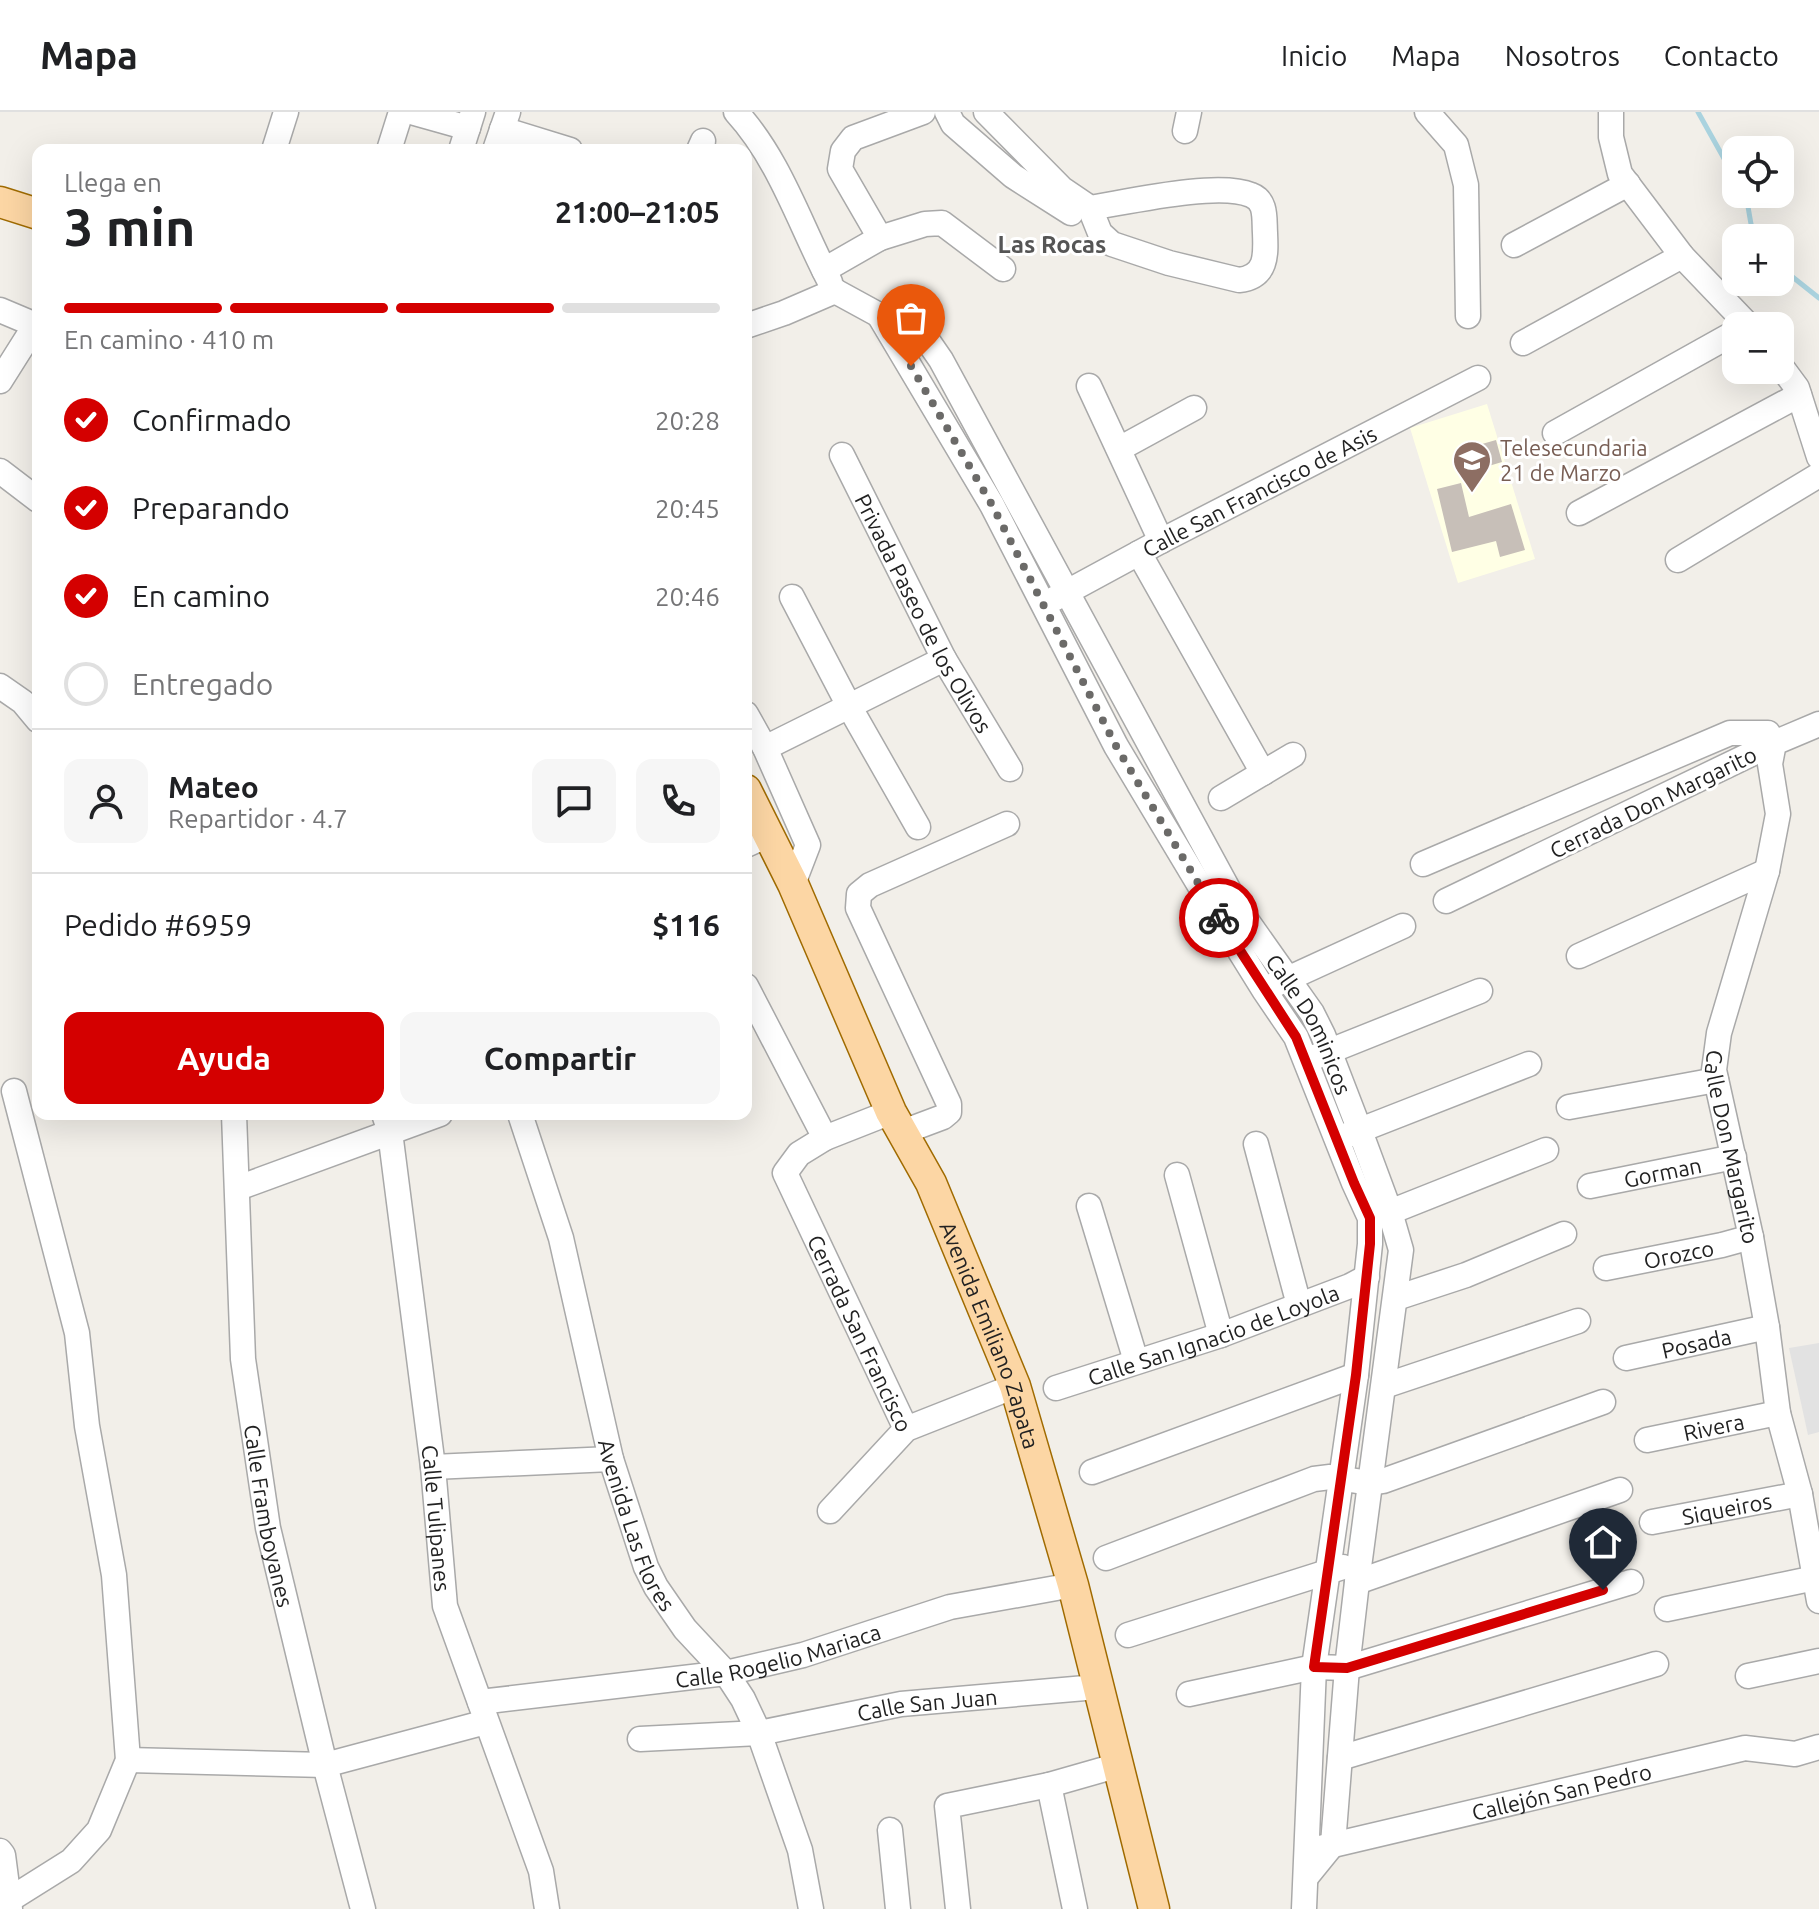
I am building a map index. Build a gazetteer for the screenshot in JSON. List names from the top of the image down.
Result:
{
  "streets": {
    "main road": ["Avenida Emiliano Zapata"],
    "street": [
      "Calle San Francisco de Asis",
      "Privada Paseo de los Olivos",
      "Cerrada Don Margarito",
      "Calle Dominicos",
      "Calle Don Margarito",
      "Gorman",
      "Orozco",
      "Cerrada San Francisco",
      "Calle San Ignacio de Loyola",
      "Posada",
      "Rivera",
      "Siqueiros",
      "Calle Framboyanes",
      "Calle Tulipanes",
      "Avenida Las Flores",
      "Calle Rogelio Mariaca",
      "Calle San Juan",
      "Callejón San Pedro"
    ]
  },
  "crossings": [
    ["Calle San Francisco de Asis", "Calle Dominicos"],
    ["Cerrada Don Margarito", "Calle Don Margarito"],
    ["Calle Dominicos", "Calle San Ignacio de Loyola"],
    ["Calle Dominicos", "Callejón San Pedro"],
    ["Calle Don Margarito", "Gorman"],
    ["Calle Don Margarito", "Orozco"],
    ["Calle Don Margarito", "Posada"],
    ["Calle Don Margarito", "Rivera"],
    ["Calle Don Margarito", "Siqueiros"],
    ["Cerrada San Francisco", "Avenida Emiliano Zapata"],
    ["Avenida Emiliano Zapata", "Calle Rogelio Mariaca"],
    ["Avenida Emiliano Zapata", "Calle San Juan"],
    ["Calle Framboyanes", "Calle Rogelio Mariaca"],
    ["Calle Tulipanes", "Calle Rogelio Mariaca"],
    ["Avenida Las Flores", "Calle Rogelio Mariaca"],
    ["Avenida Las Flores", "Calle San Juan"]
  ],
  "districts": ["Las Rocas"],
  "places": {
    "school or university": ["Telesecundaria 21 de Marzo"]
  },
  "page": {
    "header": "Mapa",
    "nav": [
      "Inicio",
      "Mapa",
      "Nosotros",
      "Contacto"
    ],
    "map_buttons": ["+", "−"],
    "heading": ["3 min", "Llega en", "21:00–21:05"],
    "panel": [
      "Mateo",
      "Repartidor · 4.7",
      "Pedido #6959",
      "$116"
    ],
    "bar": "En camino · 410 m",
    "list": [
      ["Confirmado", "20:28"],
      ["Preparando", "20:45"],
      ["En camino", "20:46"],
      "Entregado"
    ],
    "buttons": ["Ayuda", "Compartir"]
  }
}
